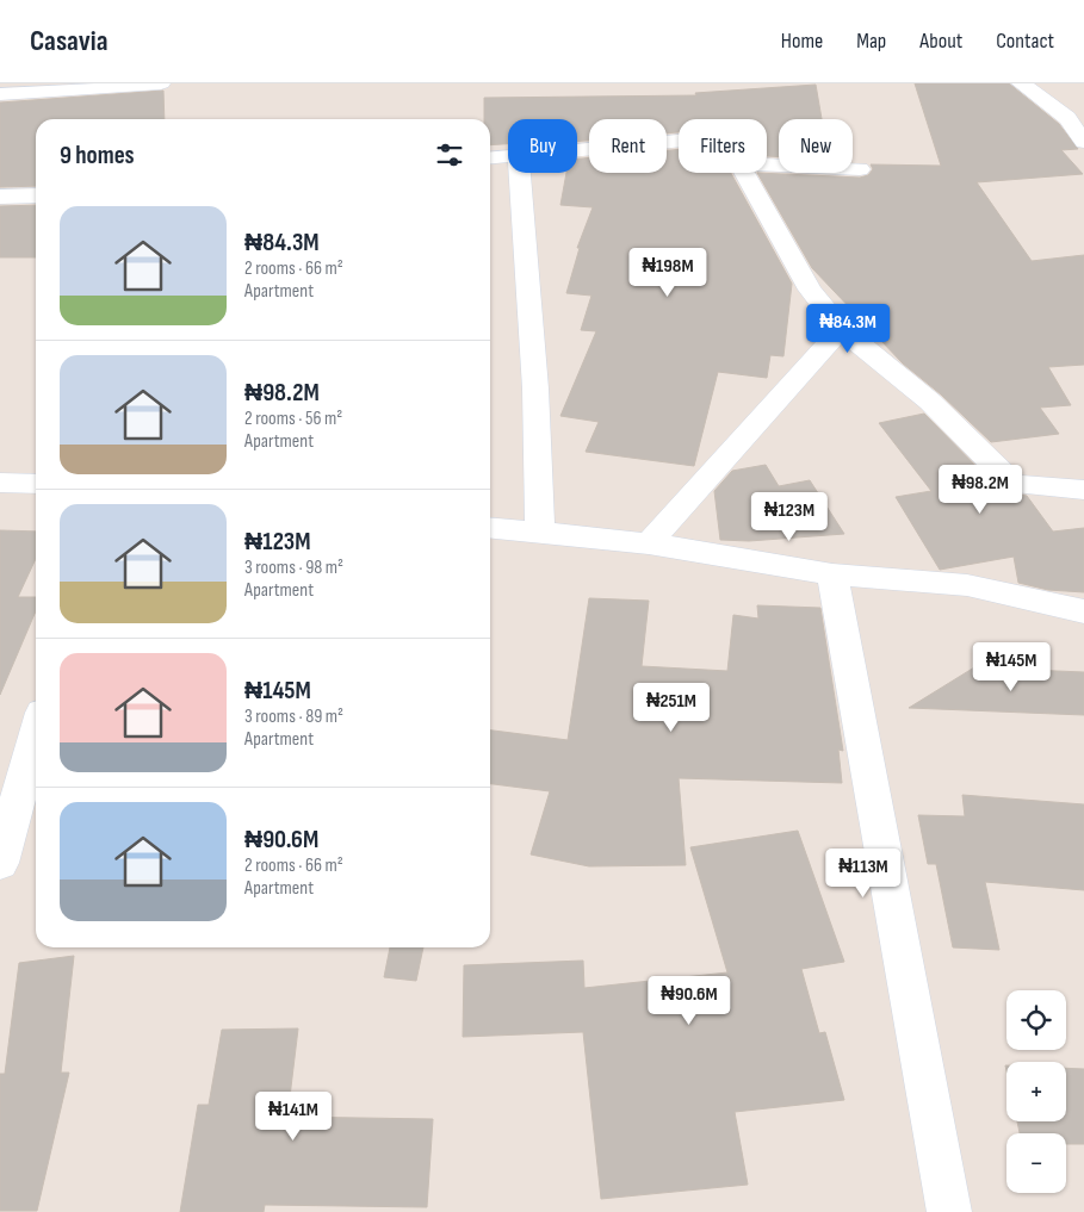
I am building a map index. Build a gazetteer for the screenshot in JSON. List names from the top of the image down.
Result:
{
  "page": {
    "header": "Casavia",
    "nav": [
      "Home",
      "Map",
      "About",
      "Contact"
    ],
    "chip": [
      "Buy",
      "Rent",
      "Filters",
      "New"
    ],
    "heading": "9 homes",
    "list": [
      {
        "name": "₦84.3M",
        "note": "2 rooms · 66 m² · Apartment"
      },
      {
        "name": "₦98.2M",
        "note": "2 rooms · 56 m² · Apartment"
      },
      {
        "name": "₦123M",
        "note": "3 rooms · 98 m² · Apartment"
      },
      {
        "name": "₦145M",
        "note": "3 rooms · 89 m² · Apartment"
      },
      {
        "name": "₦90.6M",
        "note": "2 rooms · 66 m² · Apartment"
      }
    ],
    "price": [
      "₦198M",
      "₦84.3M",
      "₦98.2M",
      "₦123M",
      "₦145M",
      "₦251M",
      "₦113M",
      "₦90.6M",
      "₦141M"
    ],
    "map_buttons": ["+", "−"]
  }
}
